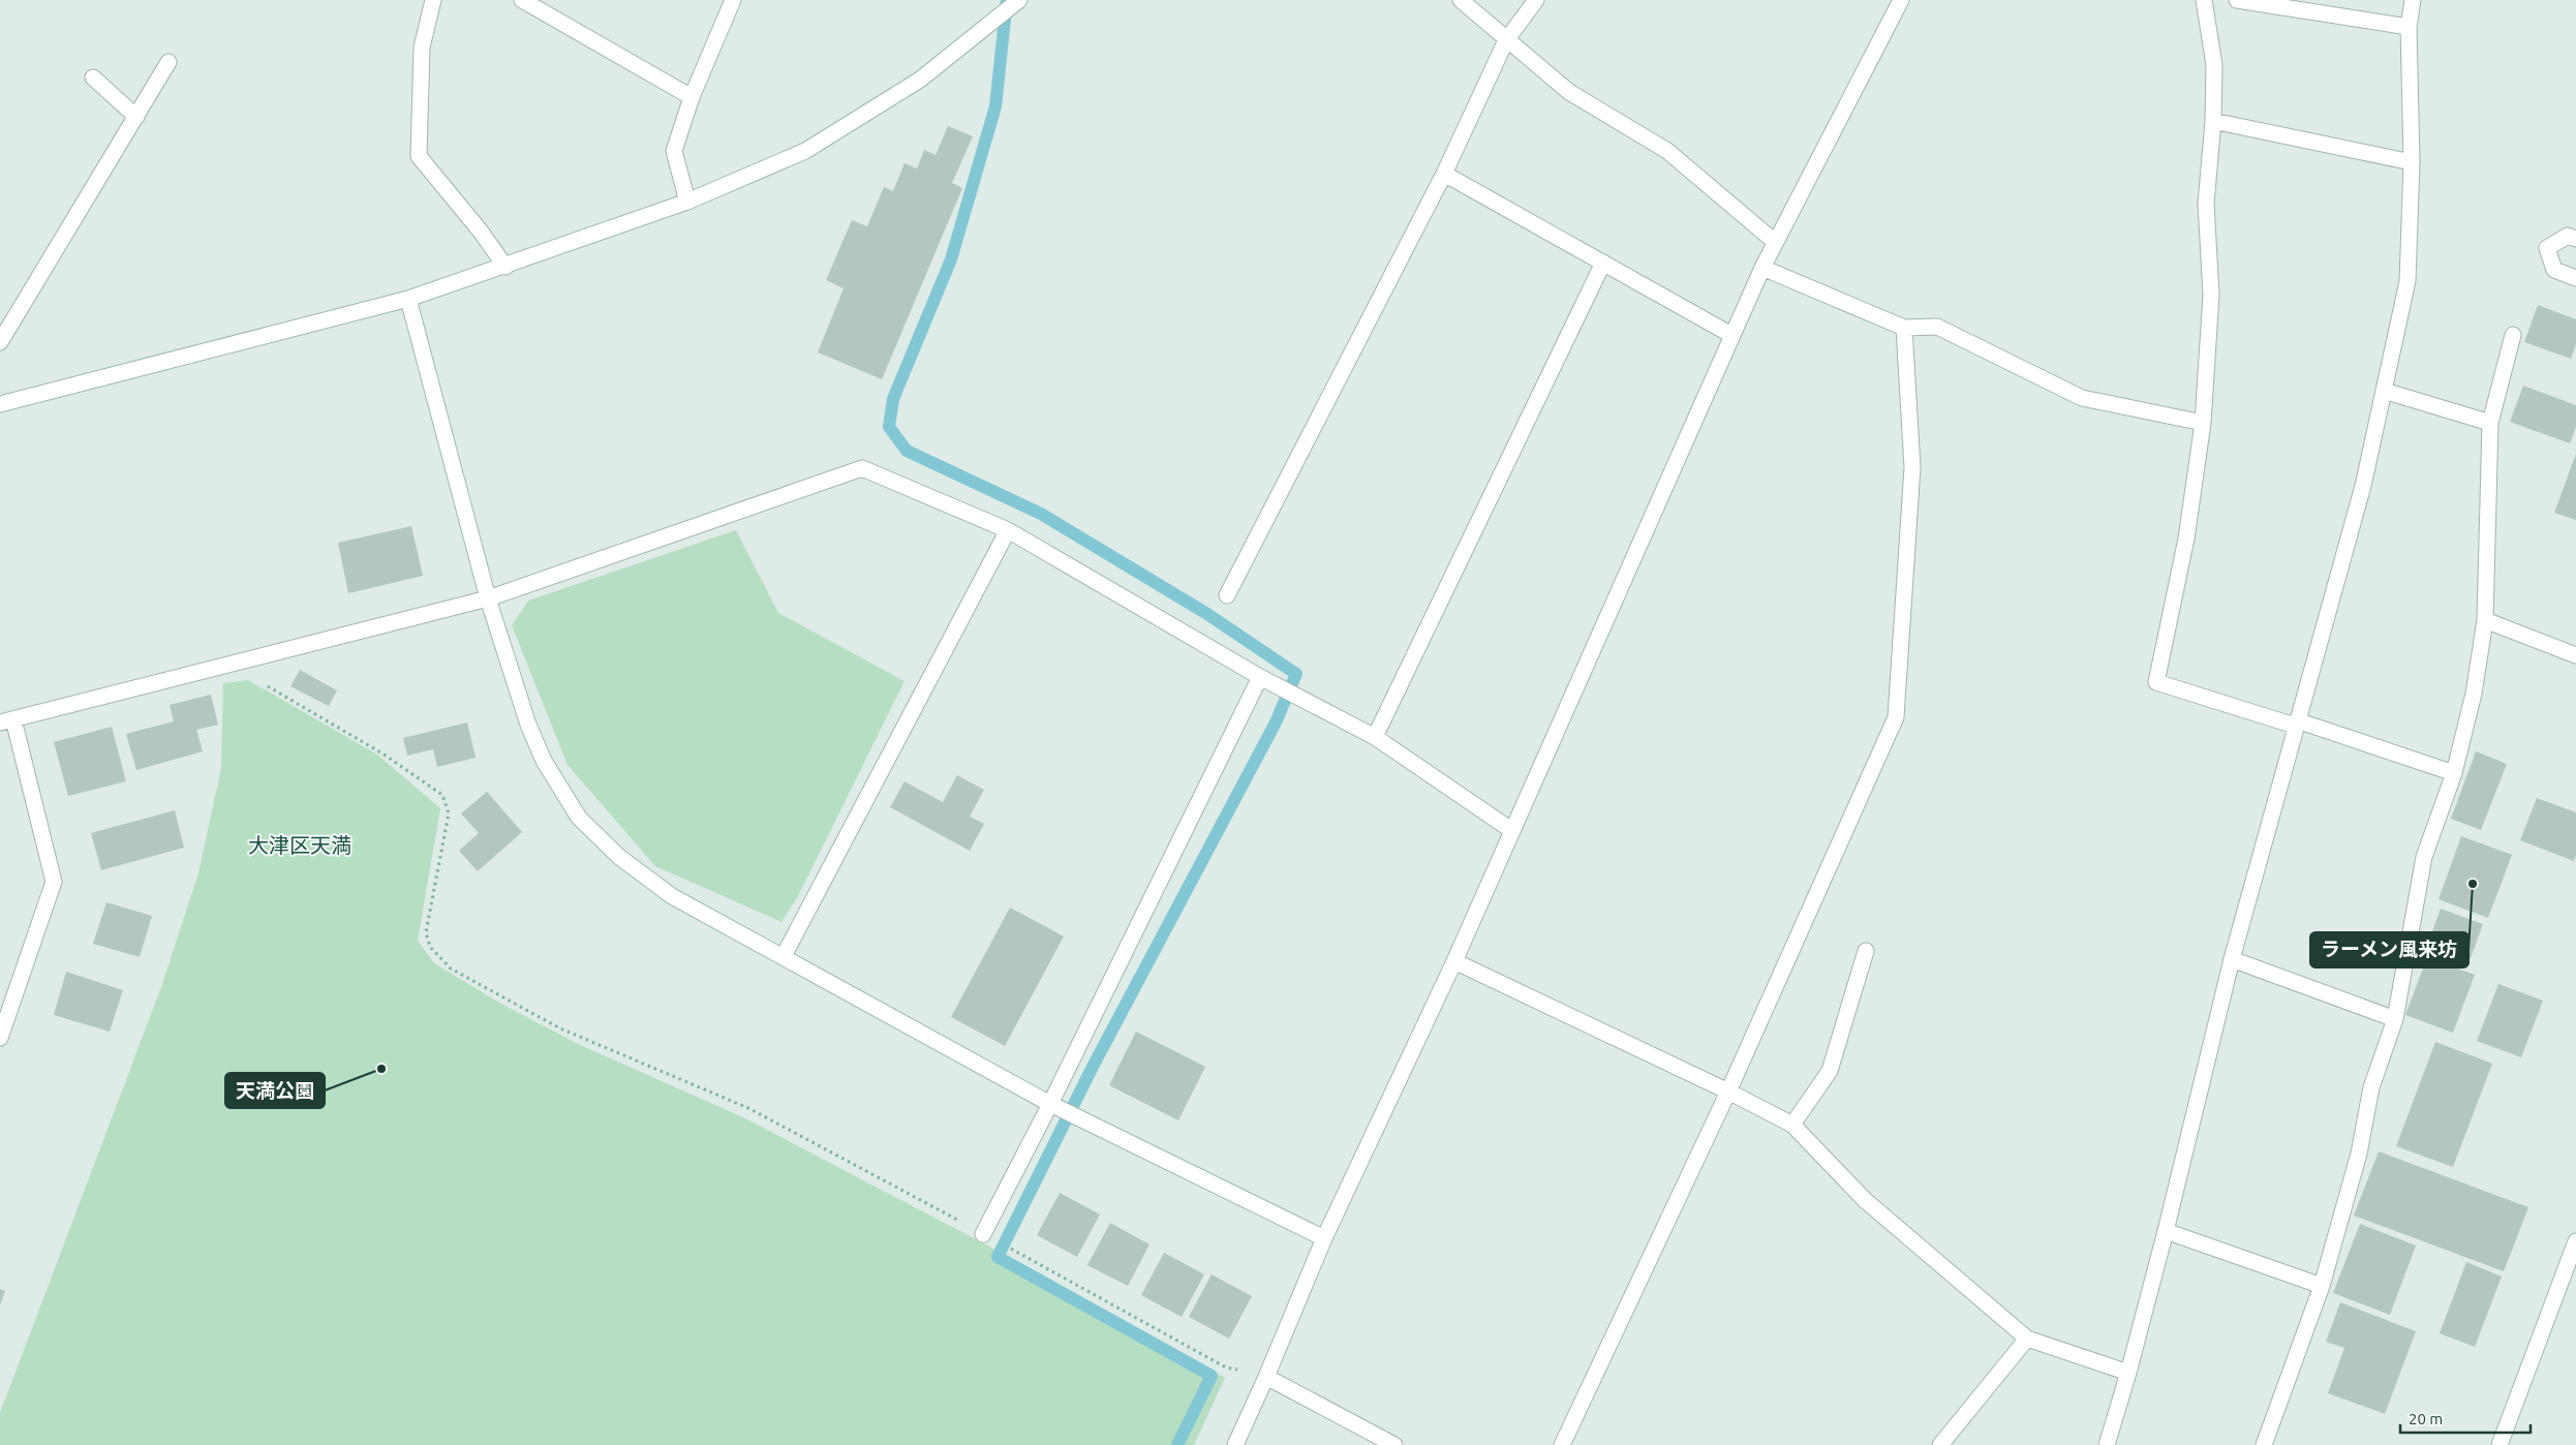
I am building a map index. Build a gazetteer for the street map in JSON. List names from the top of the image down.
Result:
{
  "districts": ["大津区天満"],
  "places": ["ラーメン風来坊", "天満公園"],
  "scale_bar": "20 m"
}
